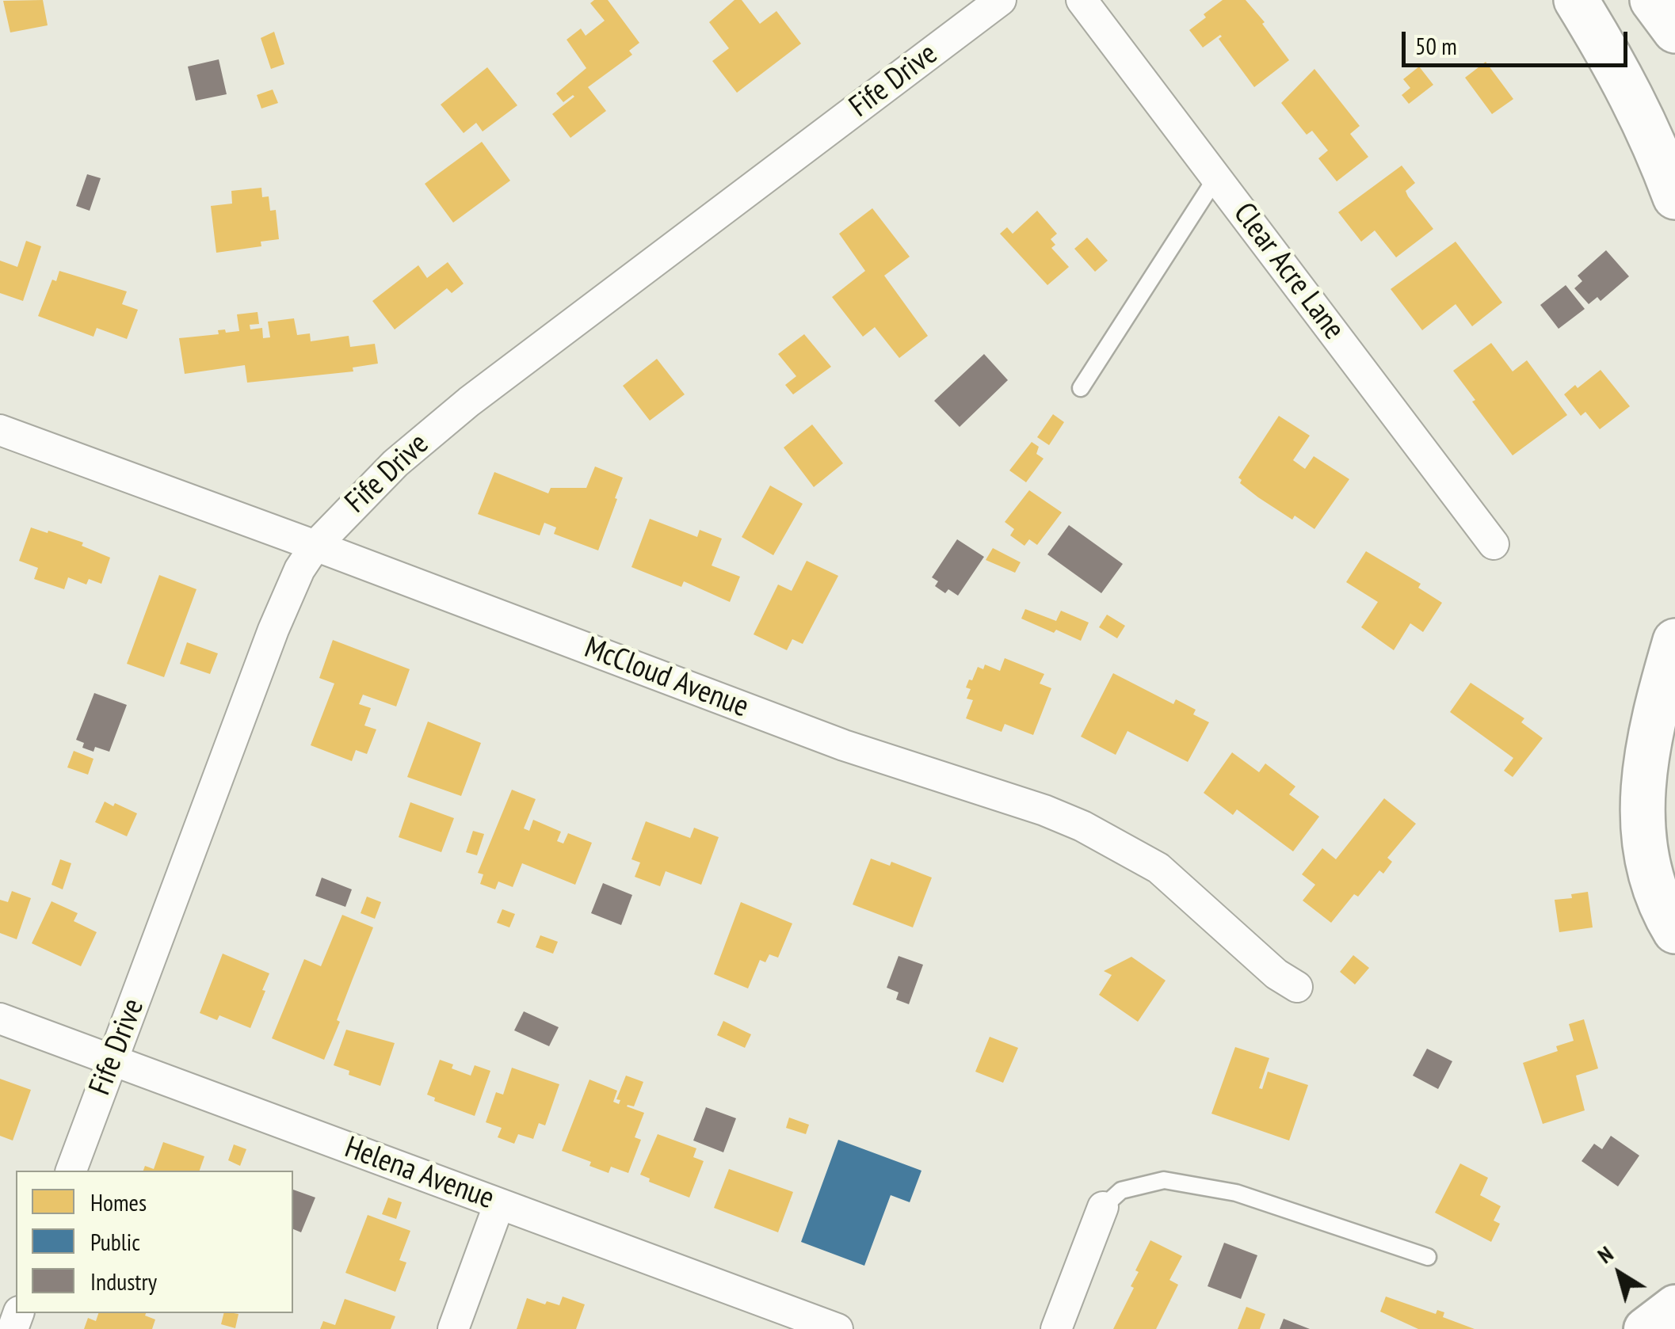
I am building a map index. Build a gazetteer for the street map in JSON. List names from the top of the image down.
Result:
{
  "streets": {
    "street": [
      "Fife Drive",
      "Clear Acre Lane",
      "McCloud Avenue",
      "Helena Avenue"
    ]
  },
  "crossings": [
    ["Fife Drive", "McCloud Avenue"],
    ["Fife Drive", "Helena Avenue"]
  ],
  "legend": ["Homes", "Public", "Industry"],
  "scale_bar": "50 m",
  "north": "top left"
}
